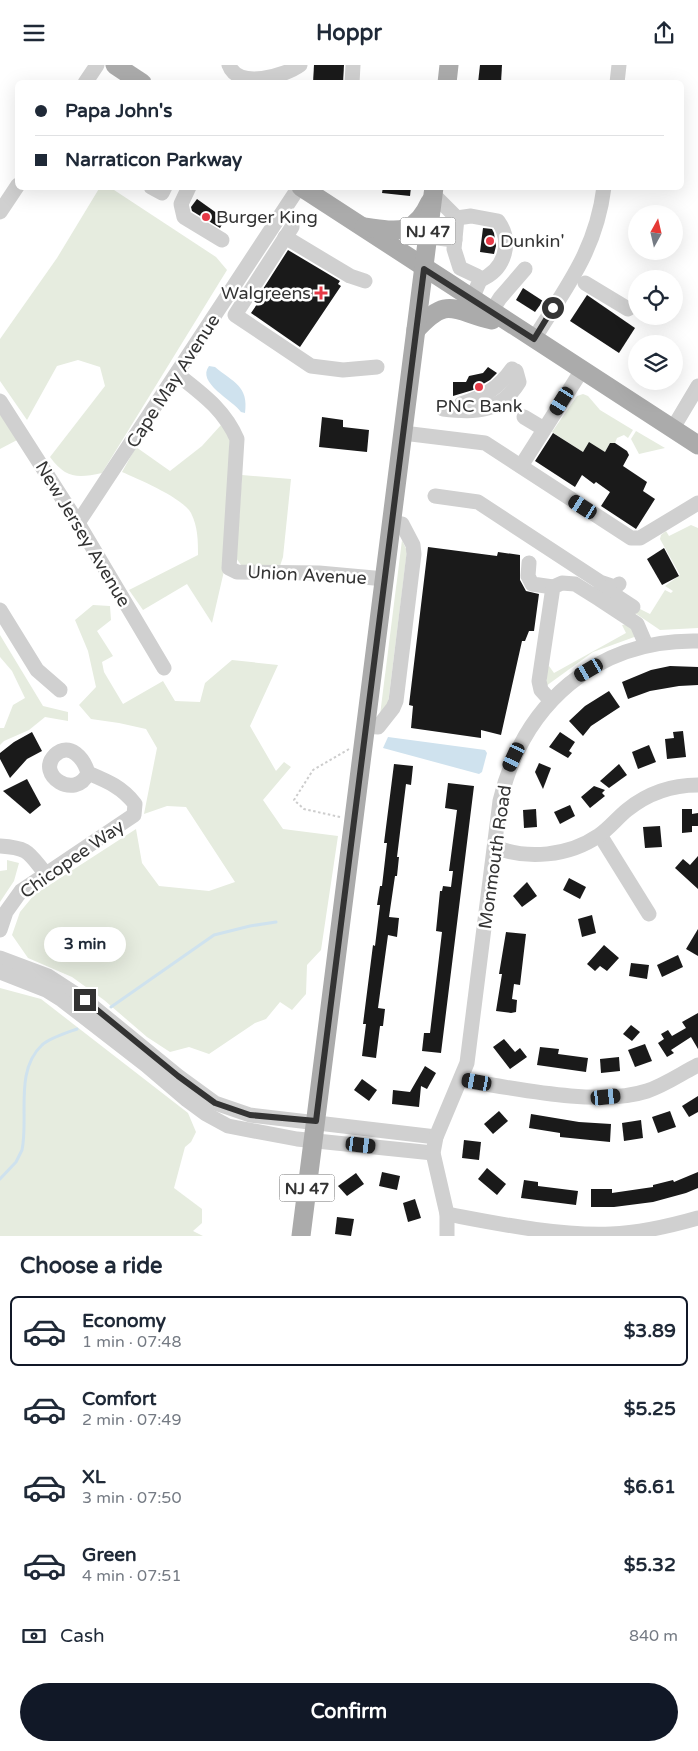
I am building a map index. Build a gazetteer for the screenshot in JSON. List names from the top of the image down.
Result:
{
  "streets": {
    "main road": ["NJ 47"],
    "street": [
      "Cape May Avenue",
      "New Jersey Avenue",
      "Union Avenue",
      "Monmouth Road",
      "Chicopee Way"
    ]
  },
  "crossings": [
    ["NJ 47", "Union Avenue"],
    ["Cape May Avenue", "New Jersey Avenue"],
    ["Cape May Avenue", "Union Avenue"]
  ],
  "places": {
    "other": ["Burger King", "Dunkin'", "PNC Bank"],
    "health": ["Walgreens"]
  },
  "north": "top",
  "page": {
    "header": "Hoppr",
    "banner": ["Papa John's", "Narraticon Parkway"],
    "bubble": "3 min",
    "heading": "Choose a ride",
    "list": [
      {
        "name": "Economy",
        "note": "1 min · 07:48",
        "value": "$3.89"
      },
      {
        "name": "Comfort",
        "note": "2 min · 07:49",
        "value": "$5.25"
      },
      {
        "name": "XL",
        "note": "3 min · 07:50",
        "value": "$6.61"
      },
      {
        "name": "Green",
        "note": "4 min · 07:51",
        "value": "$5.32"
      }
    ],
    "pay": ["Cash", "840 m"],
    "buttons": "Confirm"
  }
}
